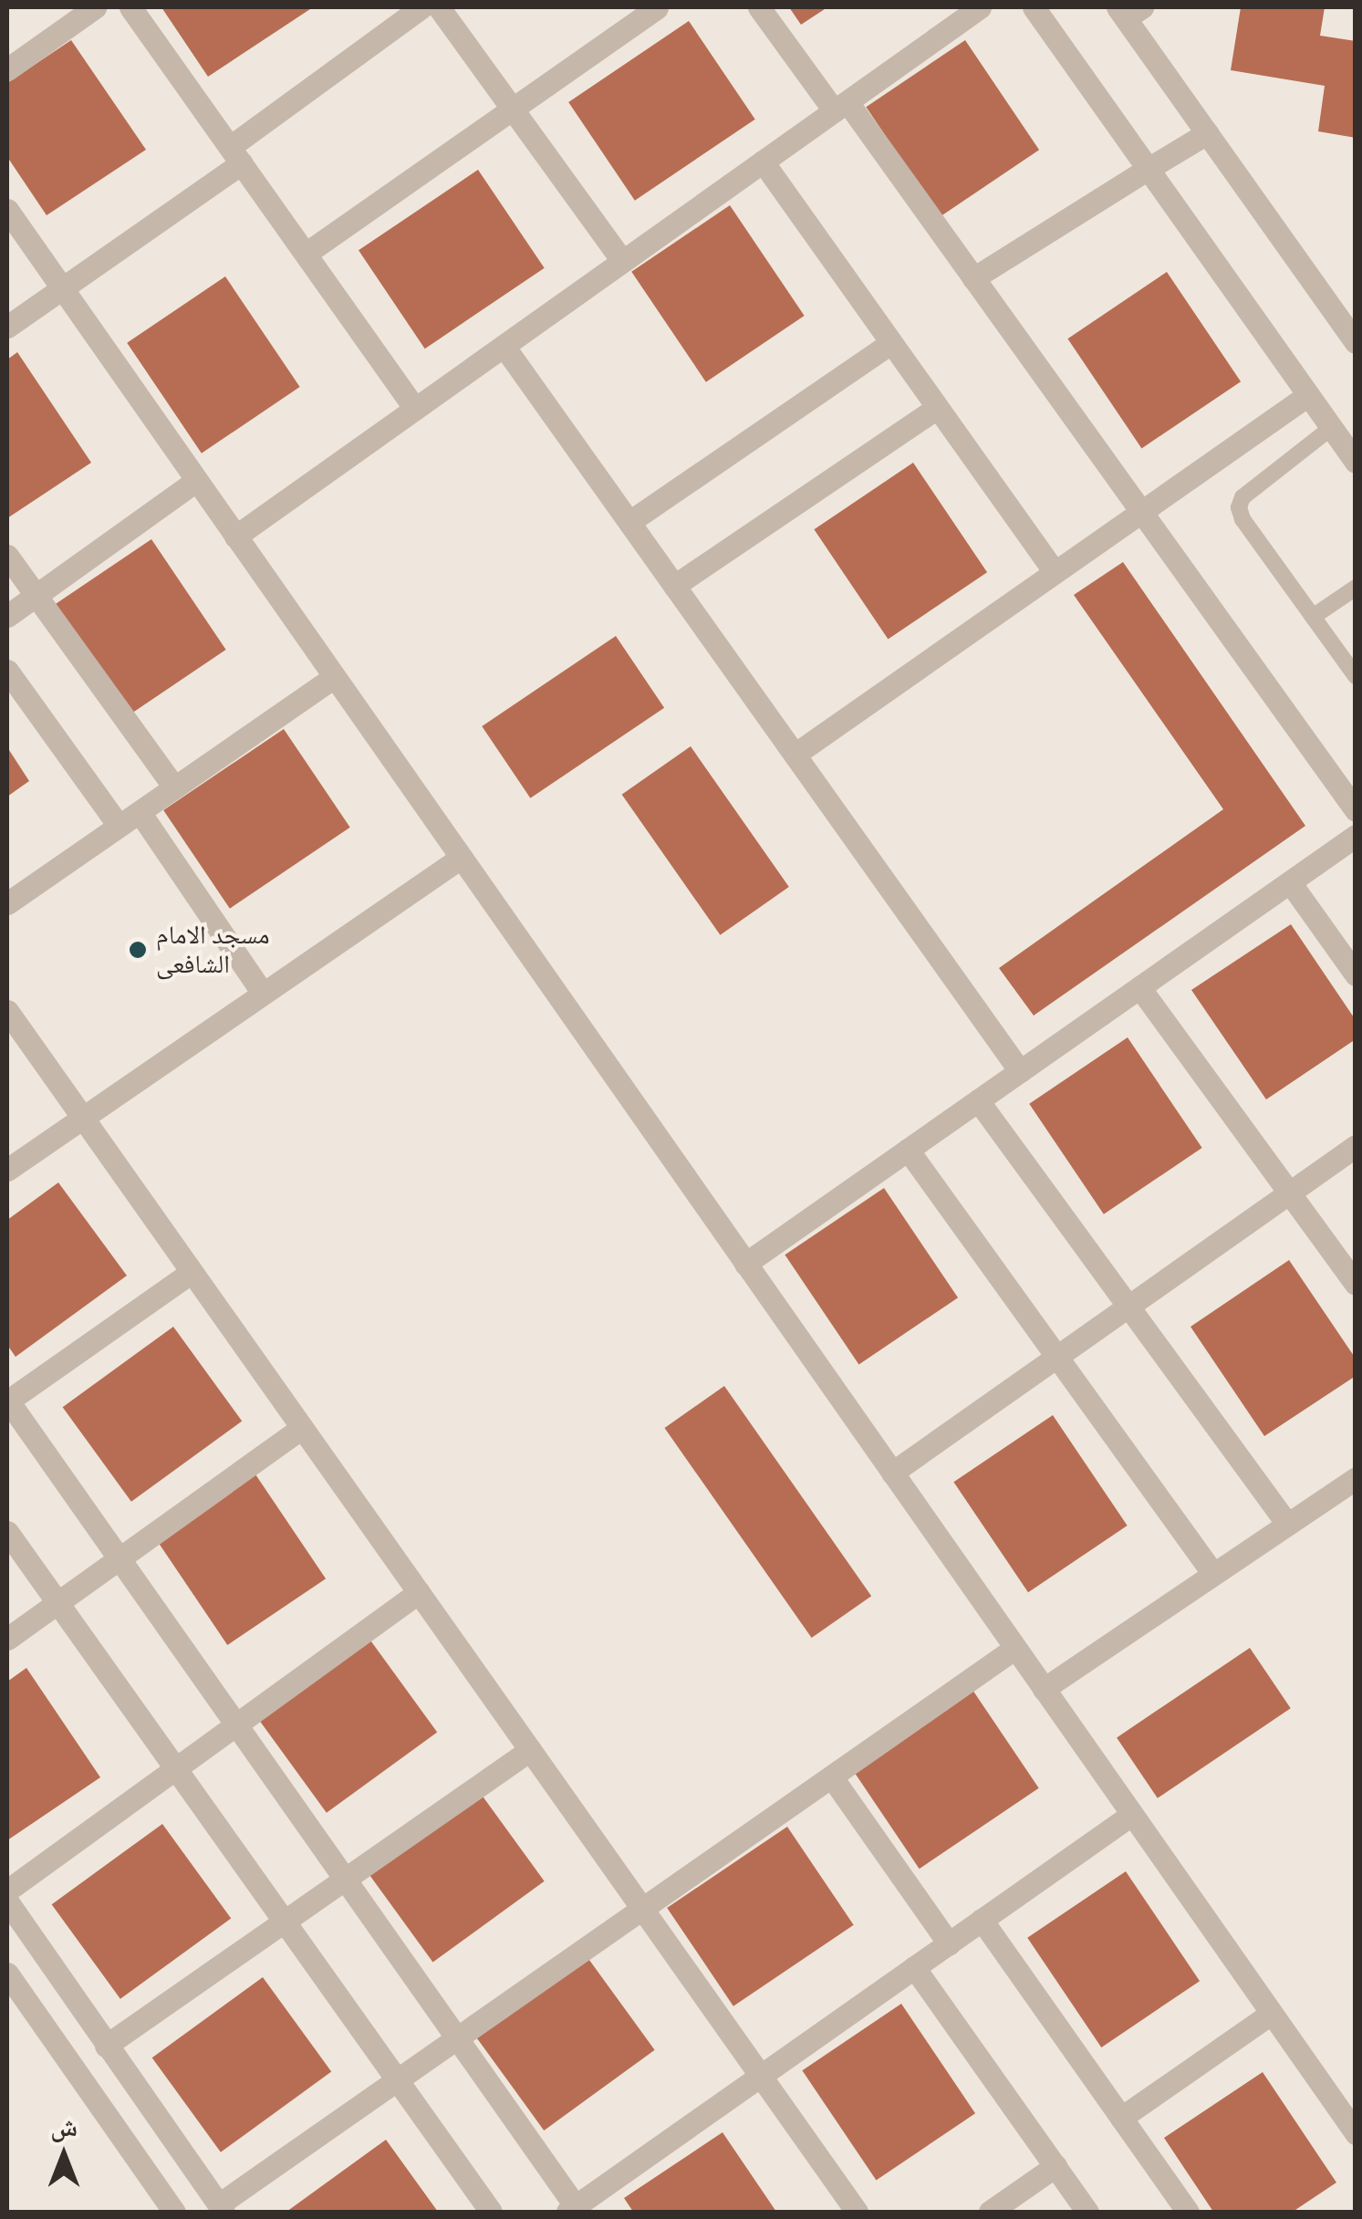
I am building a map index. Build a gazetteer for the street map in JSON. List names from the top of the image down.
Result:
{
  "places": ["مسجد الامام الشافعى"],
  "north": "top"
}
